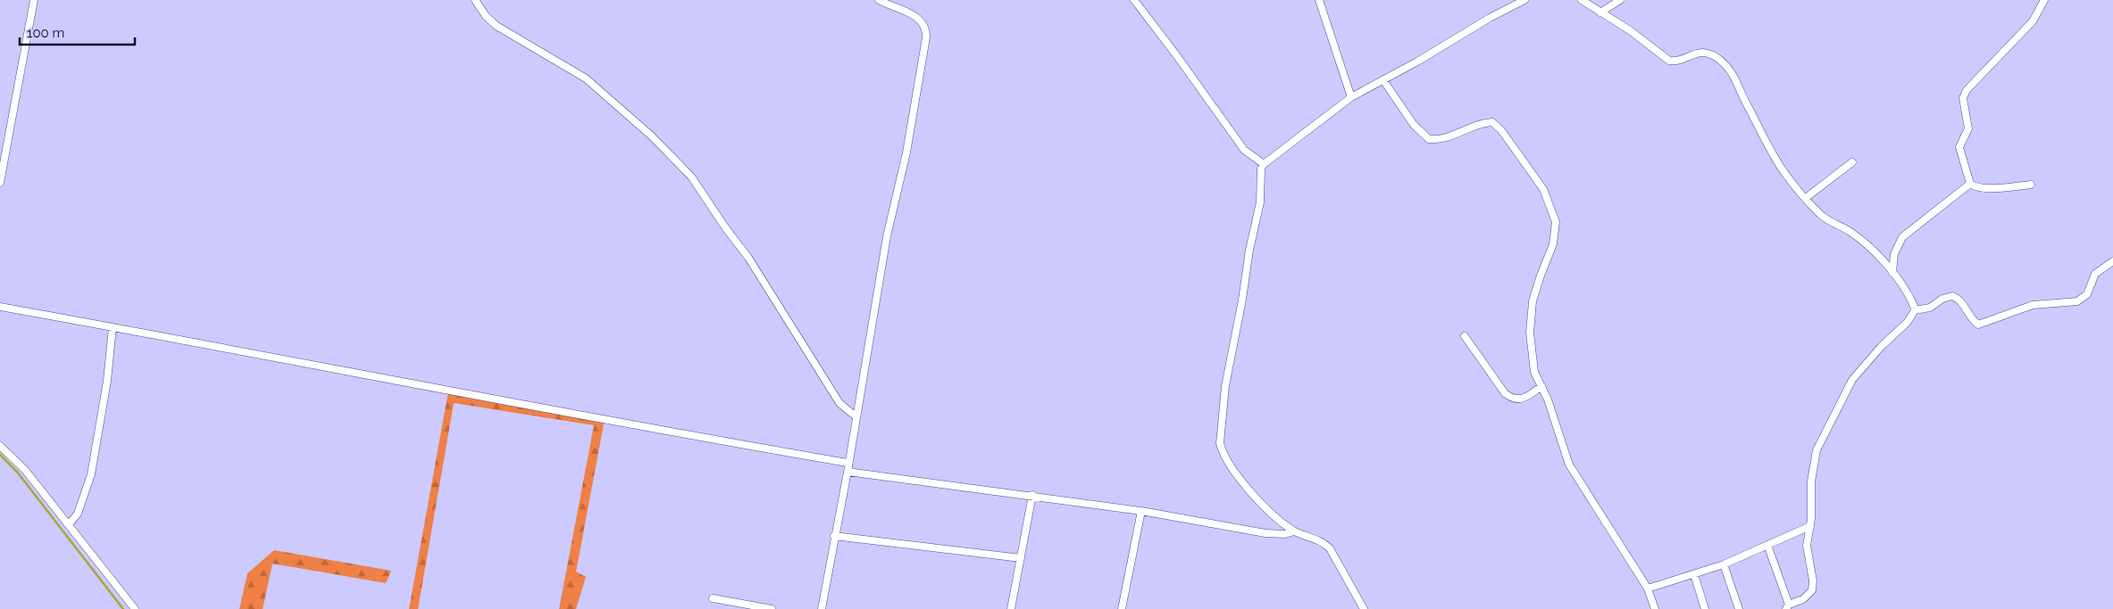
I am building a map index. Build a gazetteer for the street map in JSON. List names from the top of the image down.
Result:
{
  "scale_bar": "100 m"
}
